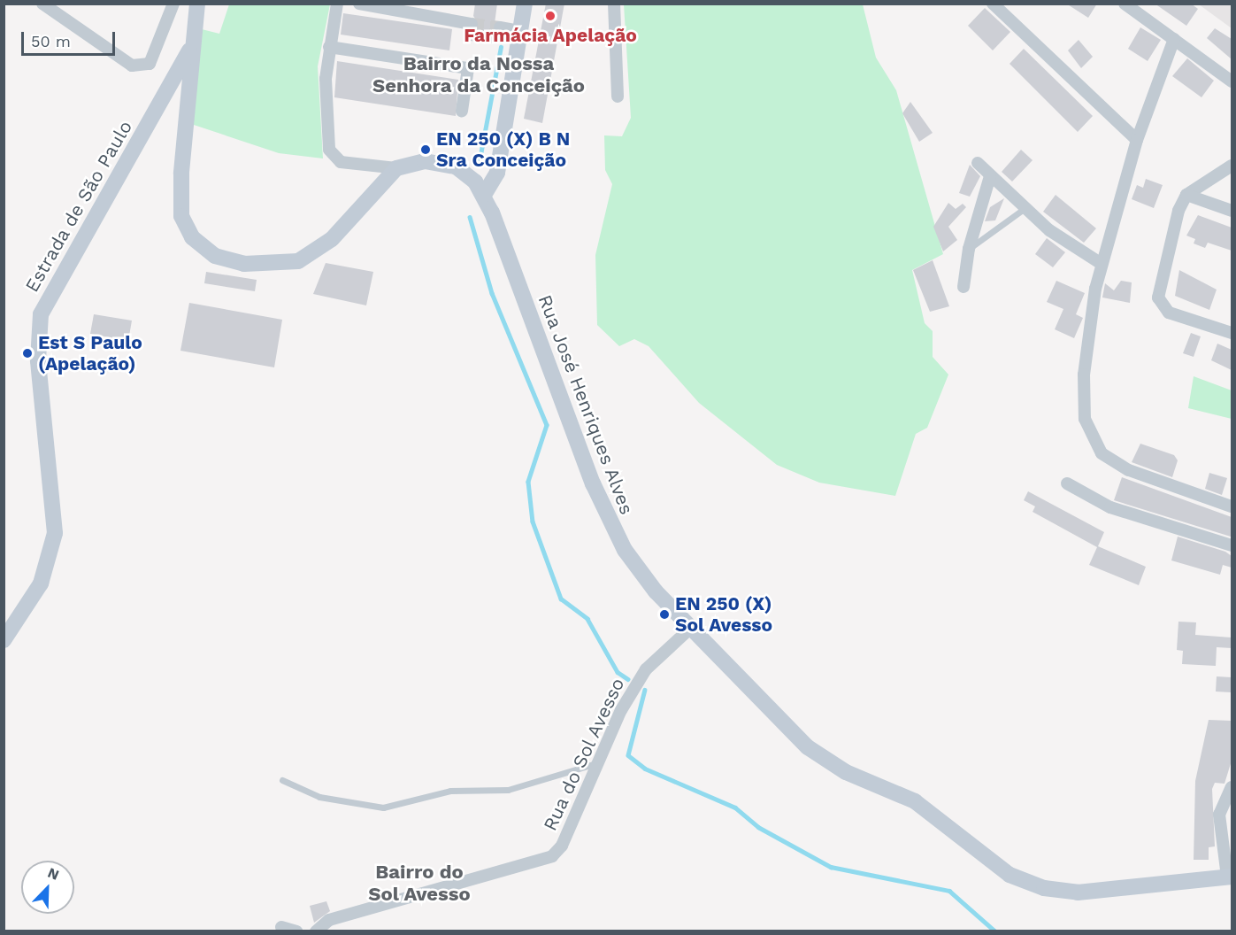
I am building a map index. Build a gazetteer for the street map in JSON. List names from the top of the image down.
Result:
{
  "streets": {
    "main road": ["Estrada de São Paulo", "Rua José Henriques Alves"],
    "street": ["Rua do Sol Avesso"]
  },
  "crossings": [
    ["Rua José Henriques Alves", "Rua do Sol Avesso"]
  ],
  "districts": ["Bairro da Nossa Senhora da Conceição", "Bairro do Sol Avesso"],
  "places": [
    "Farmácia Apelação",
    "EN 250 (X) B N Sra Conceição",
    "Est S Paulo (Apelação)",
    "EN 250 (X) Sol Avesso"
  ],
  "scale_bar": "50 m",
  "north": "top right"
}
